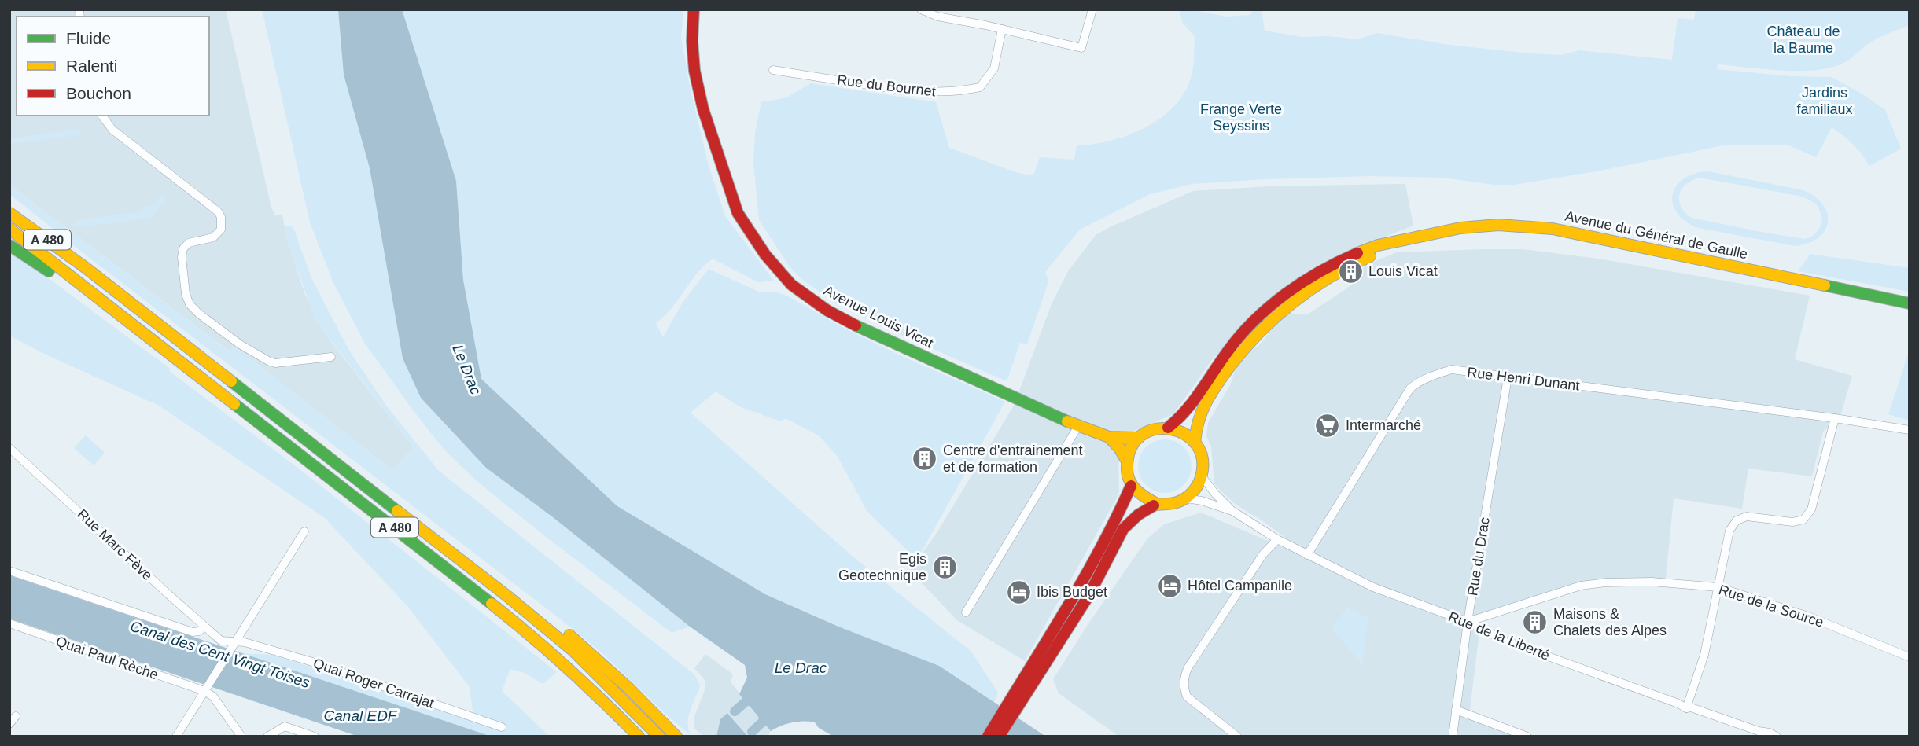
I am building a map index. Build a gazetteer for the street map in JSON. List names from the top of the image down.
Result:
{
  "streets": {
    "main road": ["Avenue du Général de Gaulle", "A 480", "Avenue Louis Vicat"],
    "street": [
      "Rue du Bournet",
      "Rue Henri Dunant",
      "Rue Marc Fève",
      "Rue du Drac",
      "Rue de la Source",
      "Rue de la Liberté",
      "Quai Paul Rèche",
      "Quai Roger Carrajat"
    ]
  },
  "crossings": [
    ["Avenue du Général de Gaulle", "Rue de la Liberté"],
    ["Rue Henri Dunant", "Rue du Drac"],
    ["Rue Henri Dunant", "Rue de la Liberté"],
    ["Rue Marc Fève", "Quai Roger Carrajat"],
    ["Rue du Drac", "Rue de la Source"],
    ["Rue du Drac", "Rue de la Liberté"],
    ["Rue de la Source", "Rue de la Liberté"]
  ],
  "water": ["Le Drac", "Canal des Cent Vingt Toises", "Canal EDF"],
  "parks": ["Château de la Baume", "Jardins familiaux", "Frange Verte Seyssins"],
  "places": {
    "building": [
      "Louis Vicat",
      "Centre d'entrainement et de formation",
      "Egis Geotechnique",
      "Maisons & Chalets des Alpes"
    ],
    "supermarket": ["Intermarché"],
    "hotel": ["Hôtel Campanile", "Ibis Budget"]
  },
  "legend": ["Fluide", "Ralenti", "Bouchon"]
}
